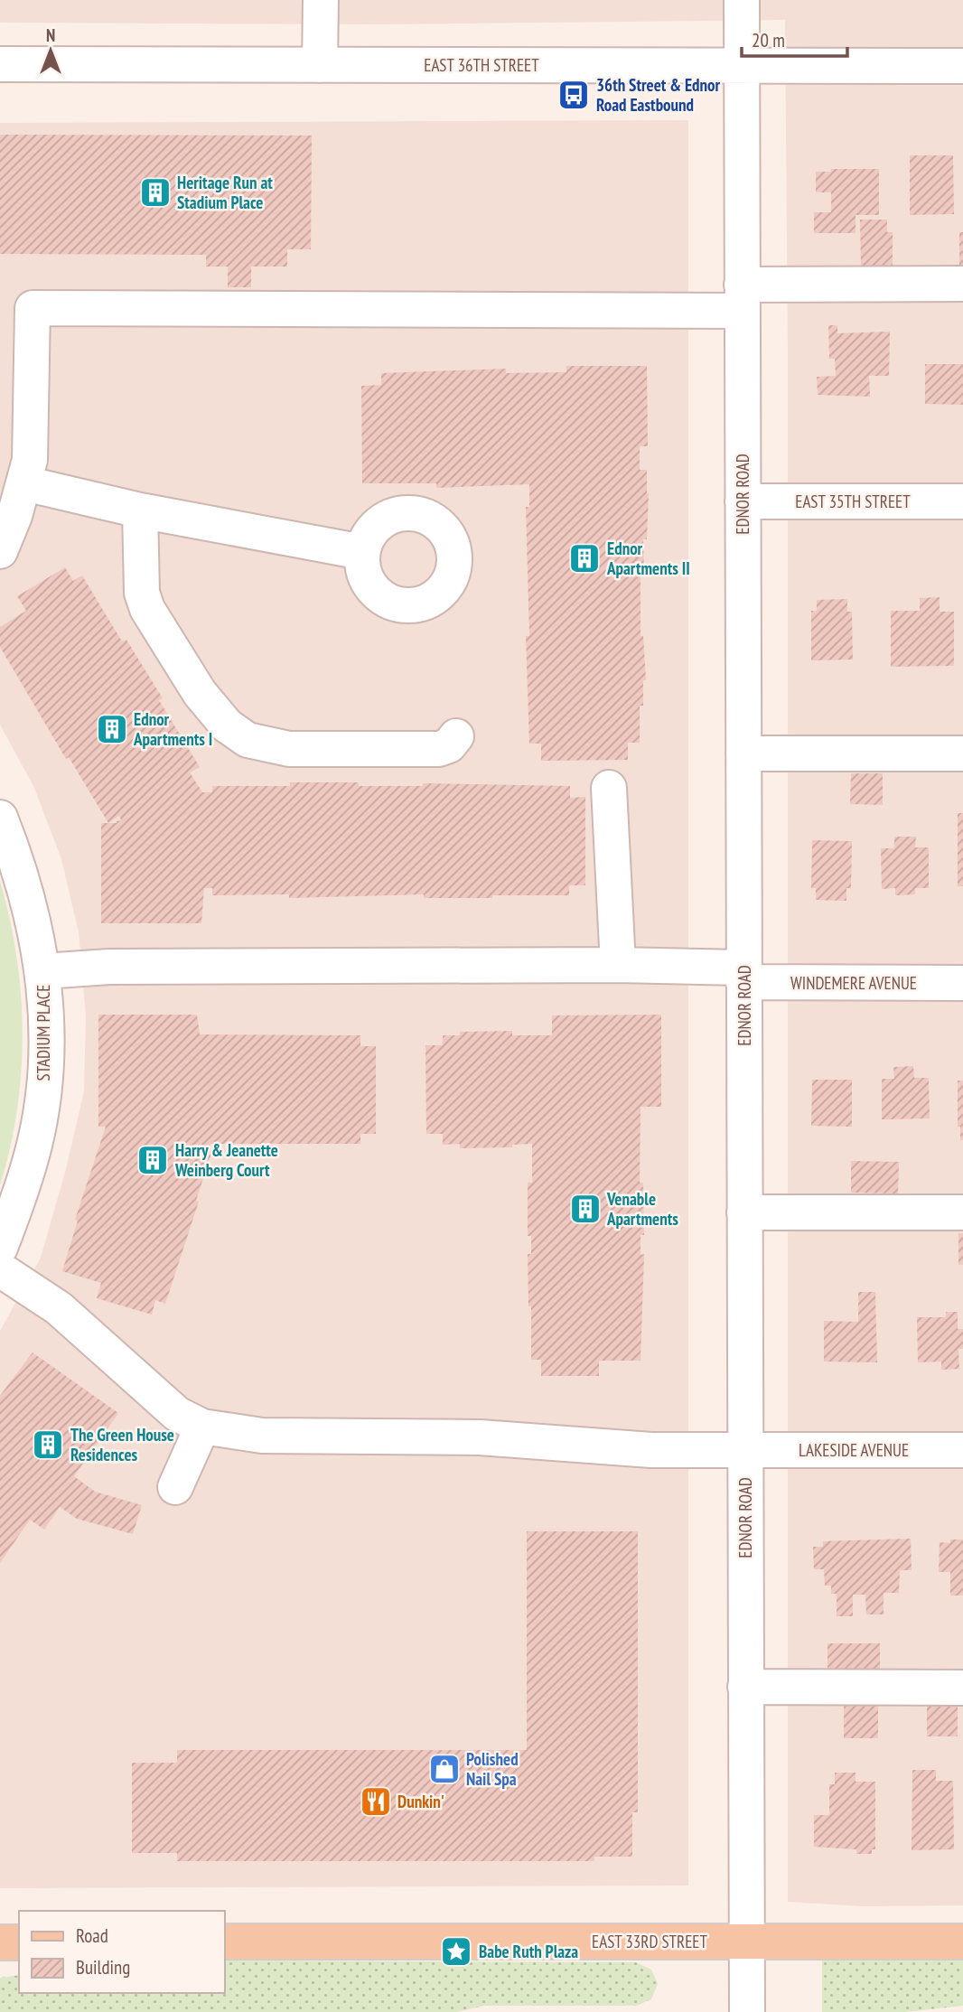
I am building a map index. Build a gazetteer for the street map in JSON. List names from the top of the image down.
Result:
{
  "streets": {
    "main road": ["EAST 33RD STREET"],
    "street": [
      "EAST 36TH STREET",
      "EDNOR ROAD",
      "EAST 35TH STREET",
      "WINDEMERE AVENUE",
      "STADIUM PLACE",
      "LAKESIDE AVENUE"
    ]
  },
  "crossings": [
    ["EAST 36TH STREET", "EDNOR ROAD"],
    ["EDNOR ROAD", "EAST 35TH STREET"],
    ["EDNOR ROAD", "WINDEMERE AVENUE"],
    ["EDNOR ROAD", "LAKESIDE AVENUE"],
    ["EDNOR ROAD", "EAST 33RD STREET"],
    ["WINDEMERE AVENUE", "STADIUM PLACE"]
  ],
  "places": {
    "bus stop": ["36th Street & Ednor Road Eastbound"],
    "building": [
      "Heritage Run at Stadium Place",
      "Ednor Apartments II",
      "Ednor Apartments I",
      "Harry & Jeanette Weinberg Court",
      "Venable Apartments",
      "The Green House Residences"
    ],
    "shop": ["Polished Nail Spa"],
    "restaurant": ["Dunkin'"],
    "place": ["Babe Ruth Plaza"]
  },
  "legend": ["Road", "Building"],
  "scale_bar": "20 m",
  "north": "top"
}
